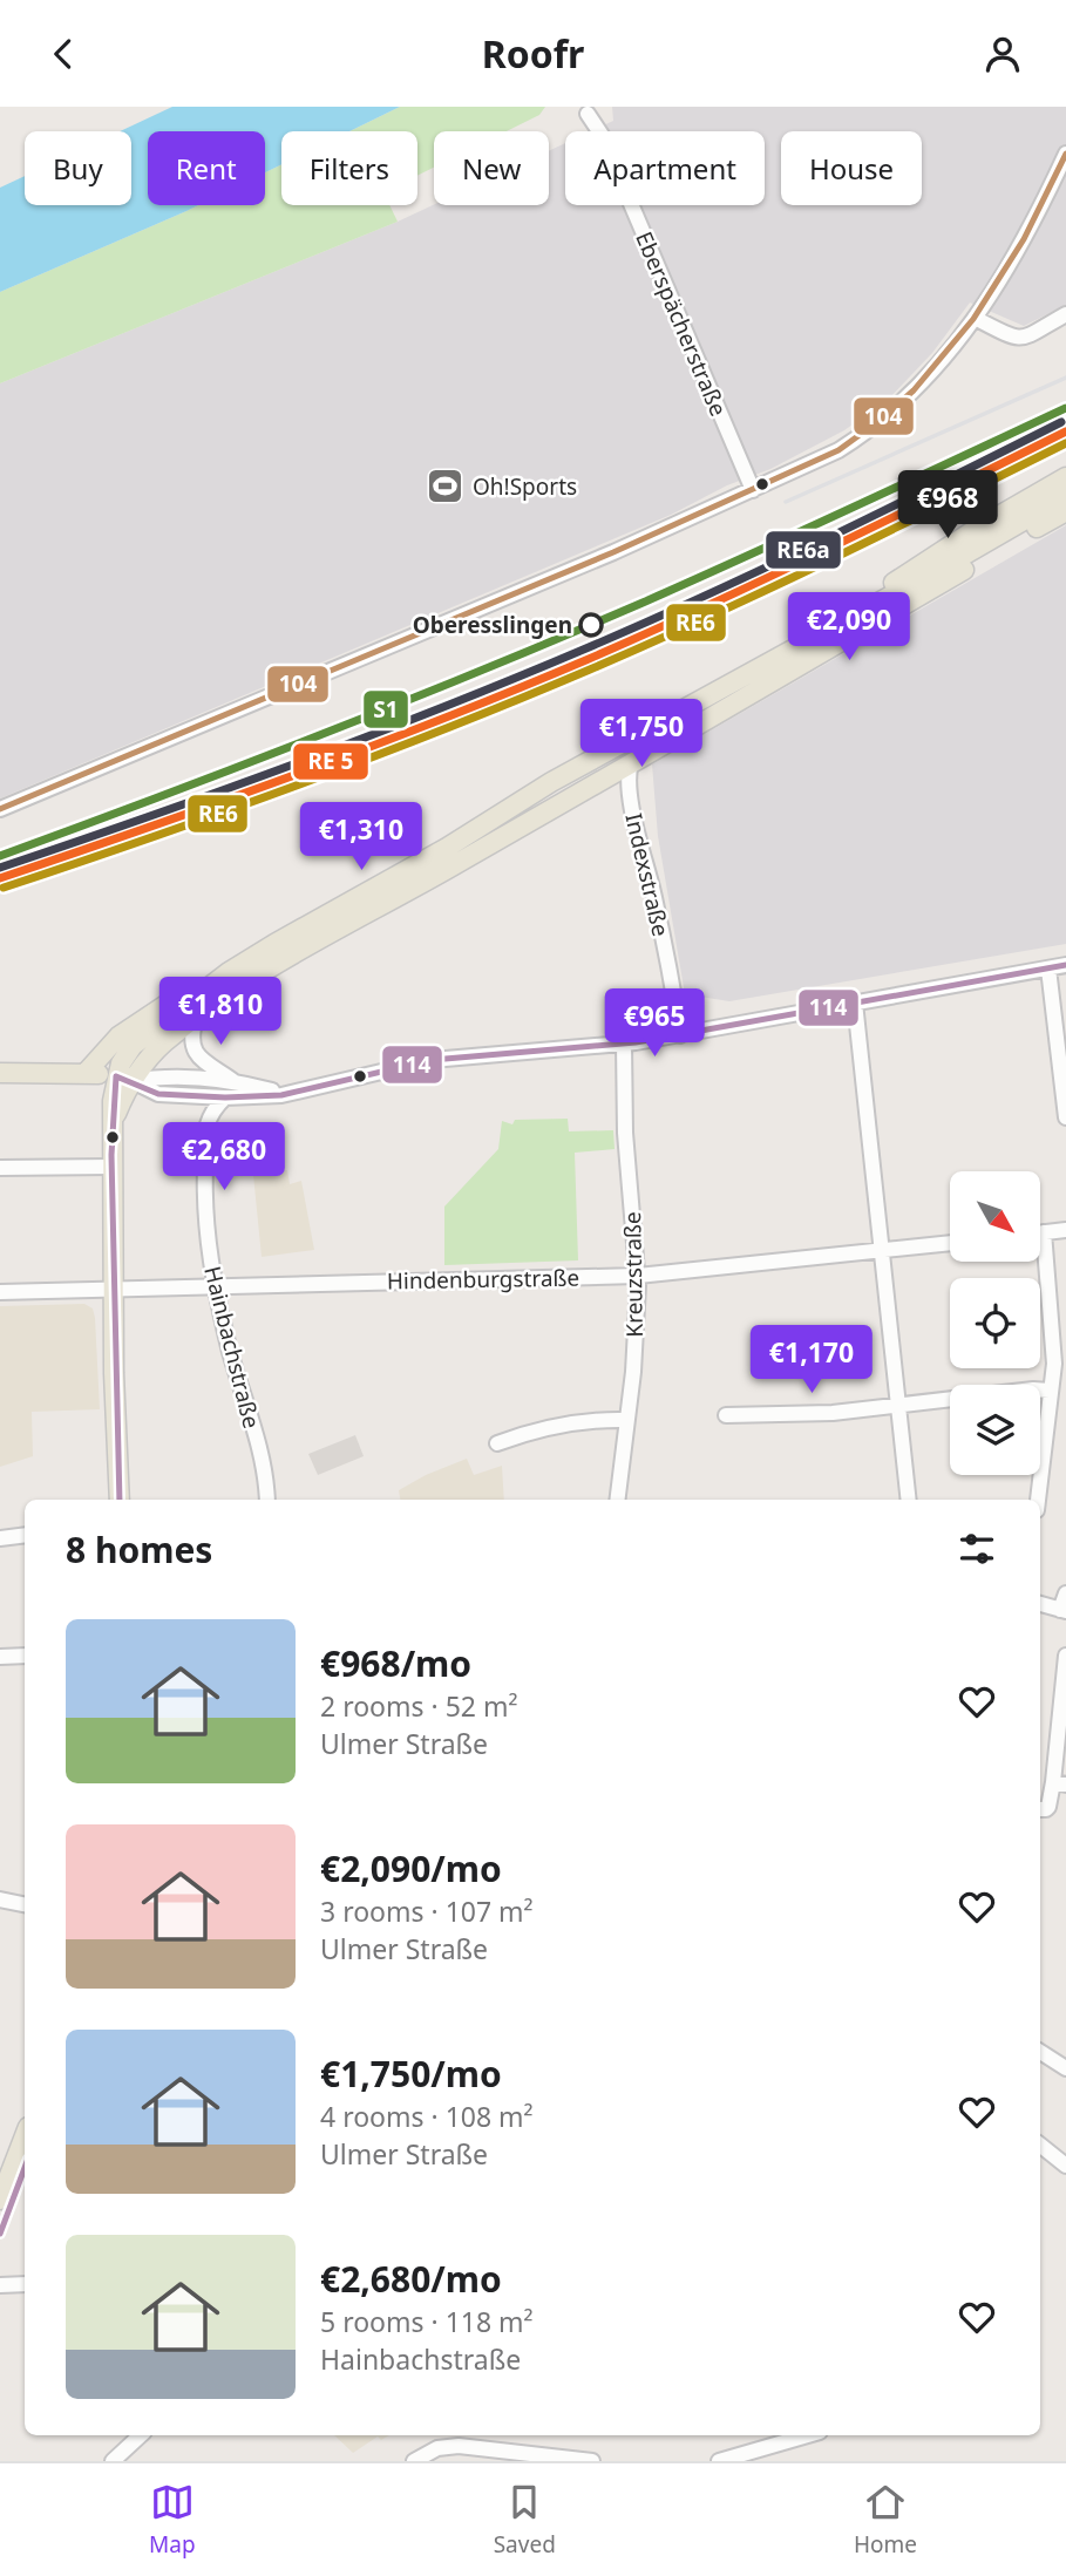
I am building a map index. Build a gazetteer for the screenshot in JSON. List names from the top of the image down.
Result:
{
  "streets": {
    "street": [
      "Eberspächerstraße",
      "Indexstraße",
      "Kreuzstraße",
      "Hindenburgstraße",
      "Hainbachstraße"
    ]
  },
  "crossings": [
    ["Kreuzstraße", "Hindenburgstraße"],
    ["Hindenburgstraße", "Hainbachstraße"]
  ],
  "places": {
    "sports": ["Oh!Sports"],
    "other": ["Oberesslingen"]
  },
  "lines": [
    "transit line 104",
    "transit line S1",
    "transit line RE6a",
    "transit line RE6",
    "transit line 114"
  ],
  "north": "bottom right",
  "page": {
    "header": "Roofr",
    "chip": [
      "Buy",
      "Rent",
      "Filters",
      "New",
      "Apartment",
      "House"
    ],
    "price": [
      "€968",
      "€2,090",
      "€1,750",
      "€1,310",
      "€1,810",
      "€965",
      "€2,680",
      "€1,170"
    ],
    "heading": "8 homes",
    "list": [
      {
        "name": "€968/mo",
        "note": "2 rooms · 52 m² · Ulmer Straße"
      },
      {
        "name": "€2,090/mo",
        "note": "3 rooms · 107 m² · Ulmer Straße"
      },
      {
        "name": "€1,750/mo",
        "note": "4 rooms · 108 m² · Ulmer Straße"
      },
      {
        "name": "€2,680/mo",
        "note": "5 rooms · 118 m² · Hainbachstraße"
      }
    ],
    "tabs": ["Map", "Saved", "Home"]
  }
}
